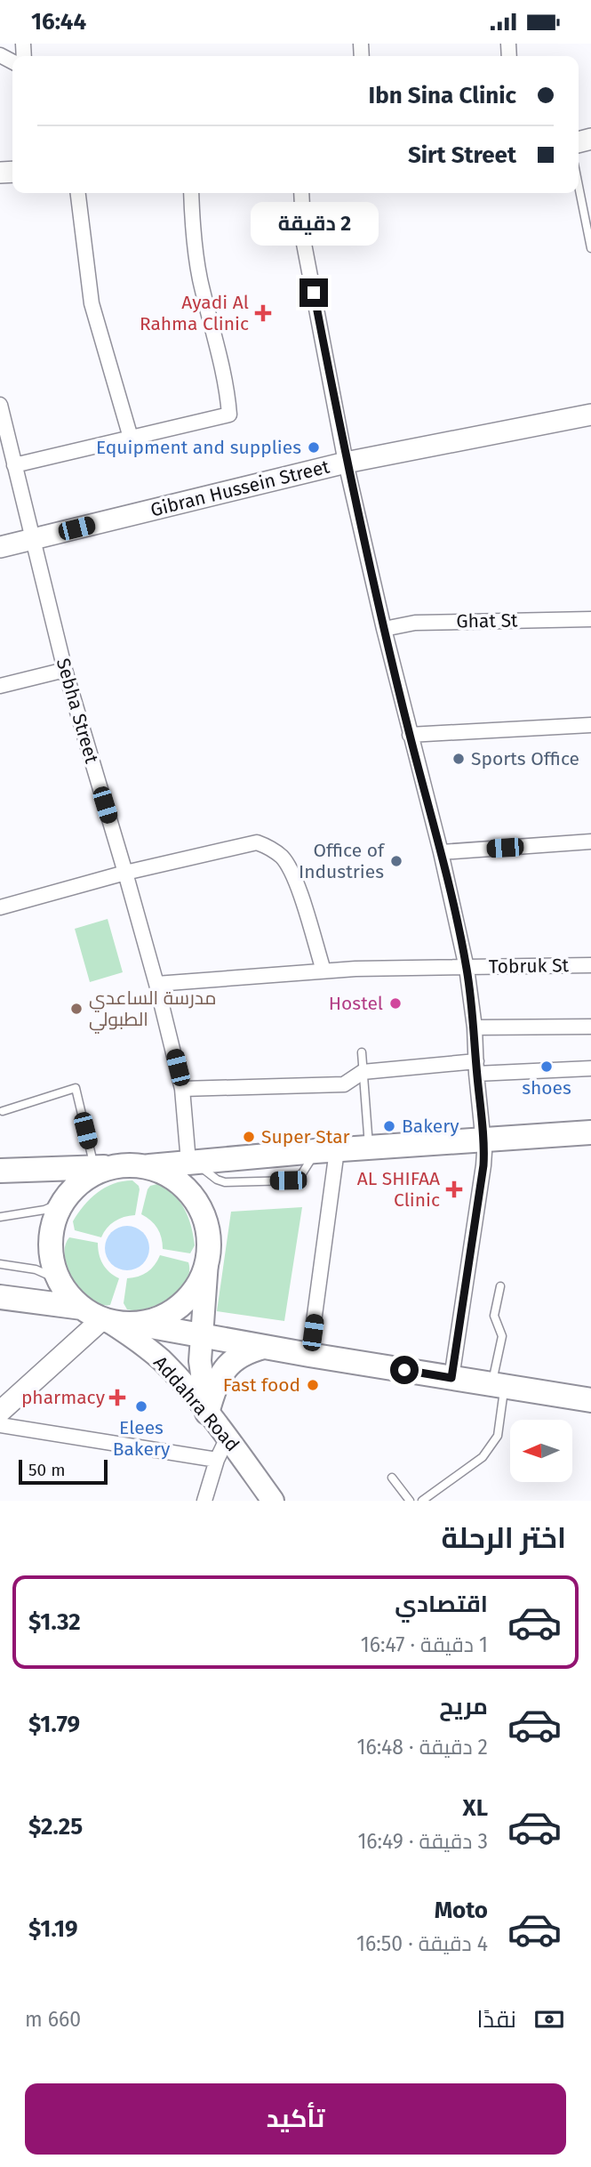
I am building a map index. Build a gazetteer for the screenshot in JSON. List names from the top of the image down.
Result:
{
  "streets": {
    "main road": ["Gibran Hussein Street", "Addahra Road"],
    "street": ["Ghat St", "Sebha Street", "Tobruk St"]
  },
  "crossings": [
    ["Gibran Hussein Street", "Sebha Street"],
    ["Sebha Street", "Tobruk St"]
  ],
  "places": {
    "health": ["Ayadi Al Rahma Clinic", "AL SHIFAA Clinic", "pharmacy"],
    "other": [
      "Equipment and supplies",
      "Sports Office",
      "Office of Industries",
      "Hostel",
      "مدرسة الساعدي الطبولي",
      "shoes",
      "Bakery",
      "Super Star",
      "Fast food",
      "Elees Bakery"
    ]
  },
  "scale_bar": "50 m",
  "north": "left",
  "page": {
    "status": "16:44",
    "banner": ["Ibn Sina Clinic", "Sirt Street"],
    "bubble": "2 دقيقة",
    "scale": "50 m",
    "heading": "اختر الرحلة",
    "list": [
      {
        "name": "اقتصادي",
        "note": "1 دقيقة · 16:47",
        "value": "$1.32"
      },
      {
        "name": "مريح",
        "note": "2 دقيقة · 16:48",
        "value": "$1.79"
      },
      {
        "name": "XL",
        "note": "3 دقيقة · 16:49",
        "value": "$2.25"
      },
      {
        "name": "Moto",
        "note": "4 دقيقة · 16:50",
        "value": "$1.19"
      }
    ],
    "pay": ["نقدًا", "660 m"],
    "buttons": "تأكيد"
  }
}
